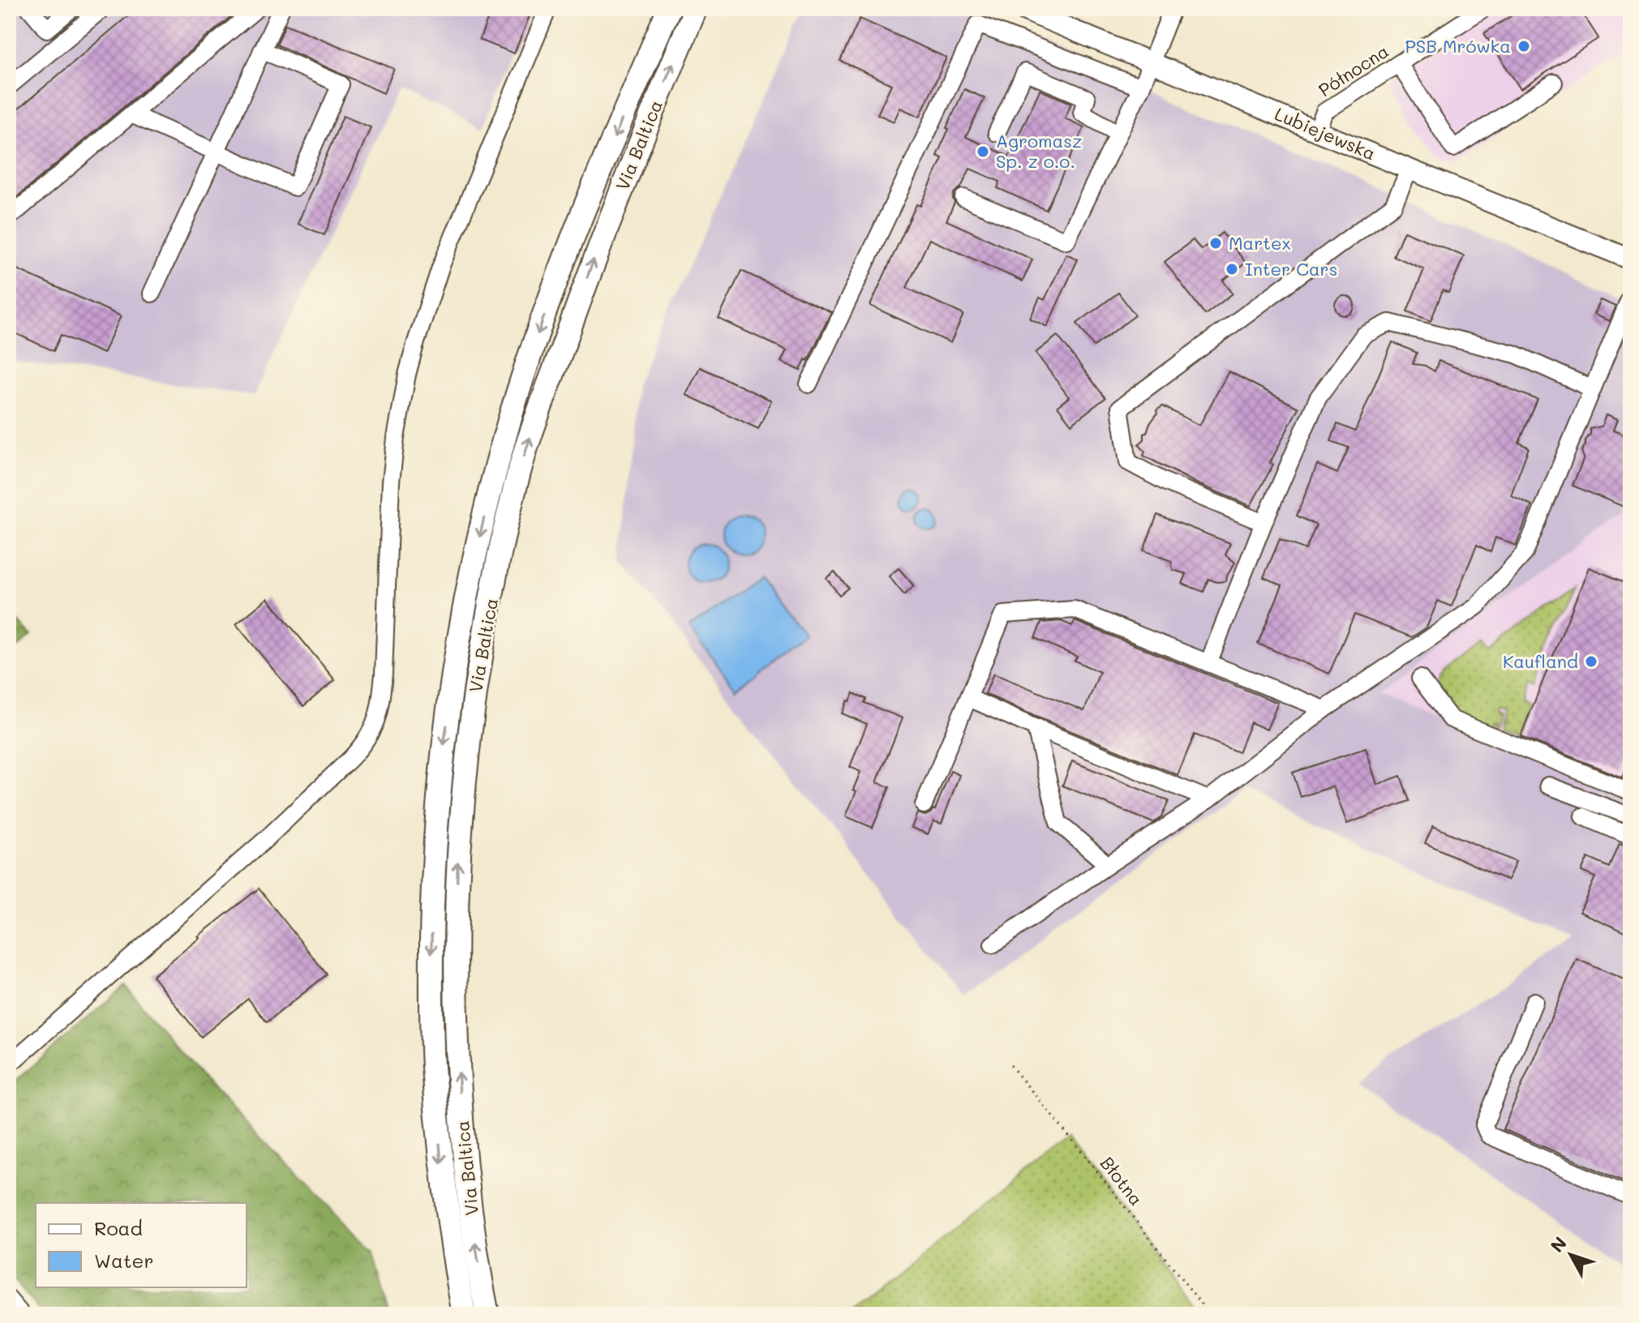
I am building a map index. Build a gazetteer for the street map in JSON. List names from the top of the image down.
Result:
{
  "streets": {
    "highway": ["Via Baltica"],
    "main road": ["Lubiejewska"],
    "street": ["Północna"],
    "path": ["Błotna"]
  },
  "crossings": [
    ["Północna", "Lubiejewska"]
  ],
  "places": [
    "PSB Mrówka",
    "Agromasz Sp. z o.o.",
    "Martex",
    "Inter Cars",
    "Kaufland"
  ],
  "legend": ["Road", "Water"],
  "north": "top left"
}
